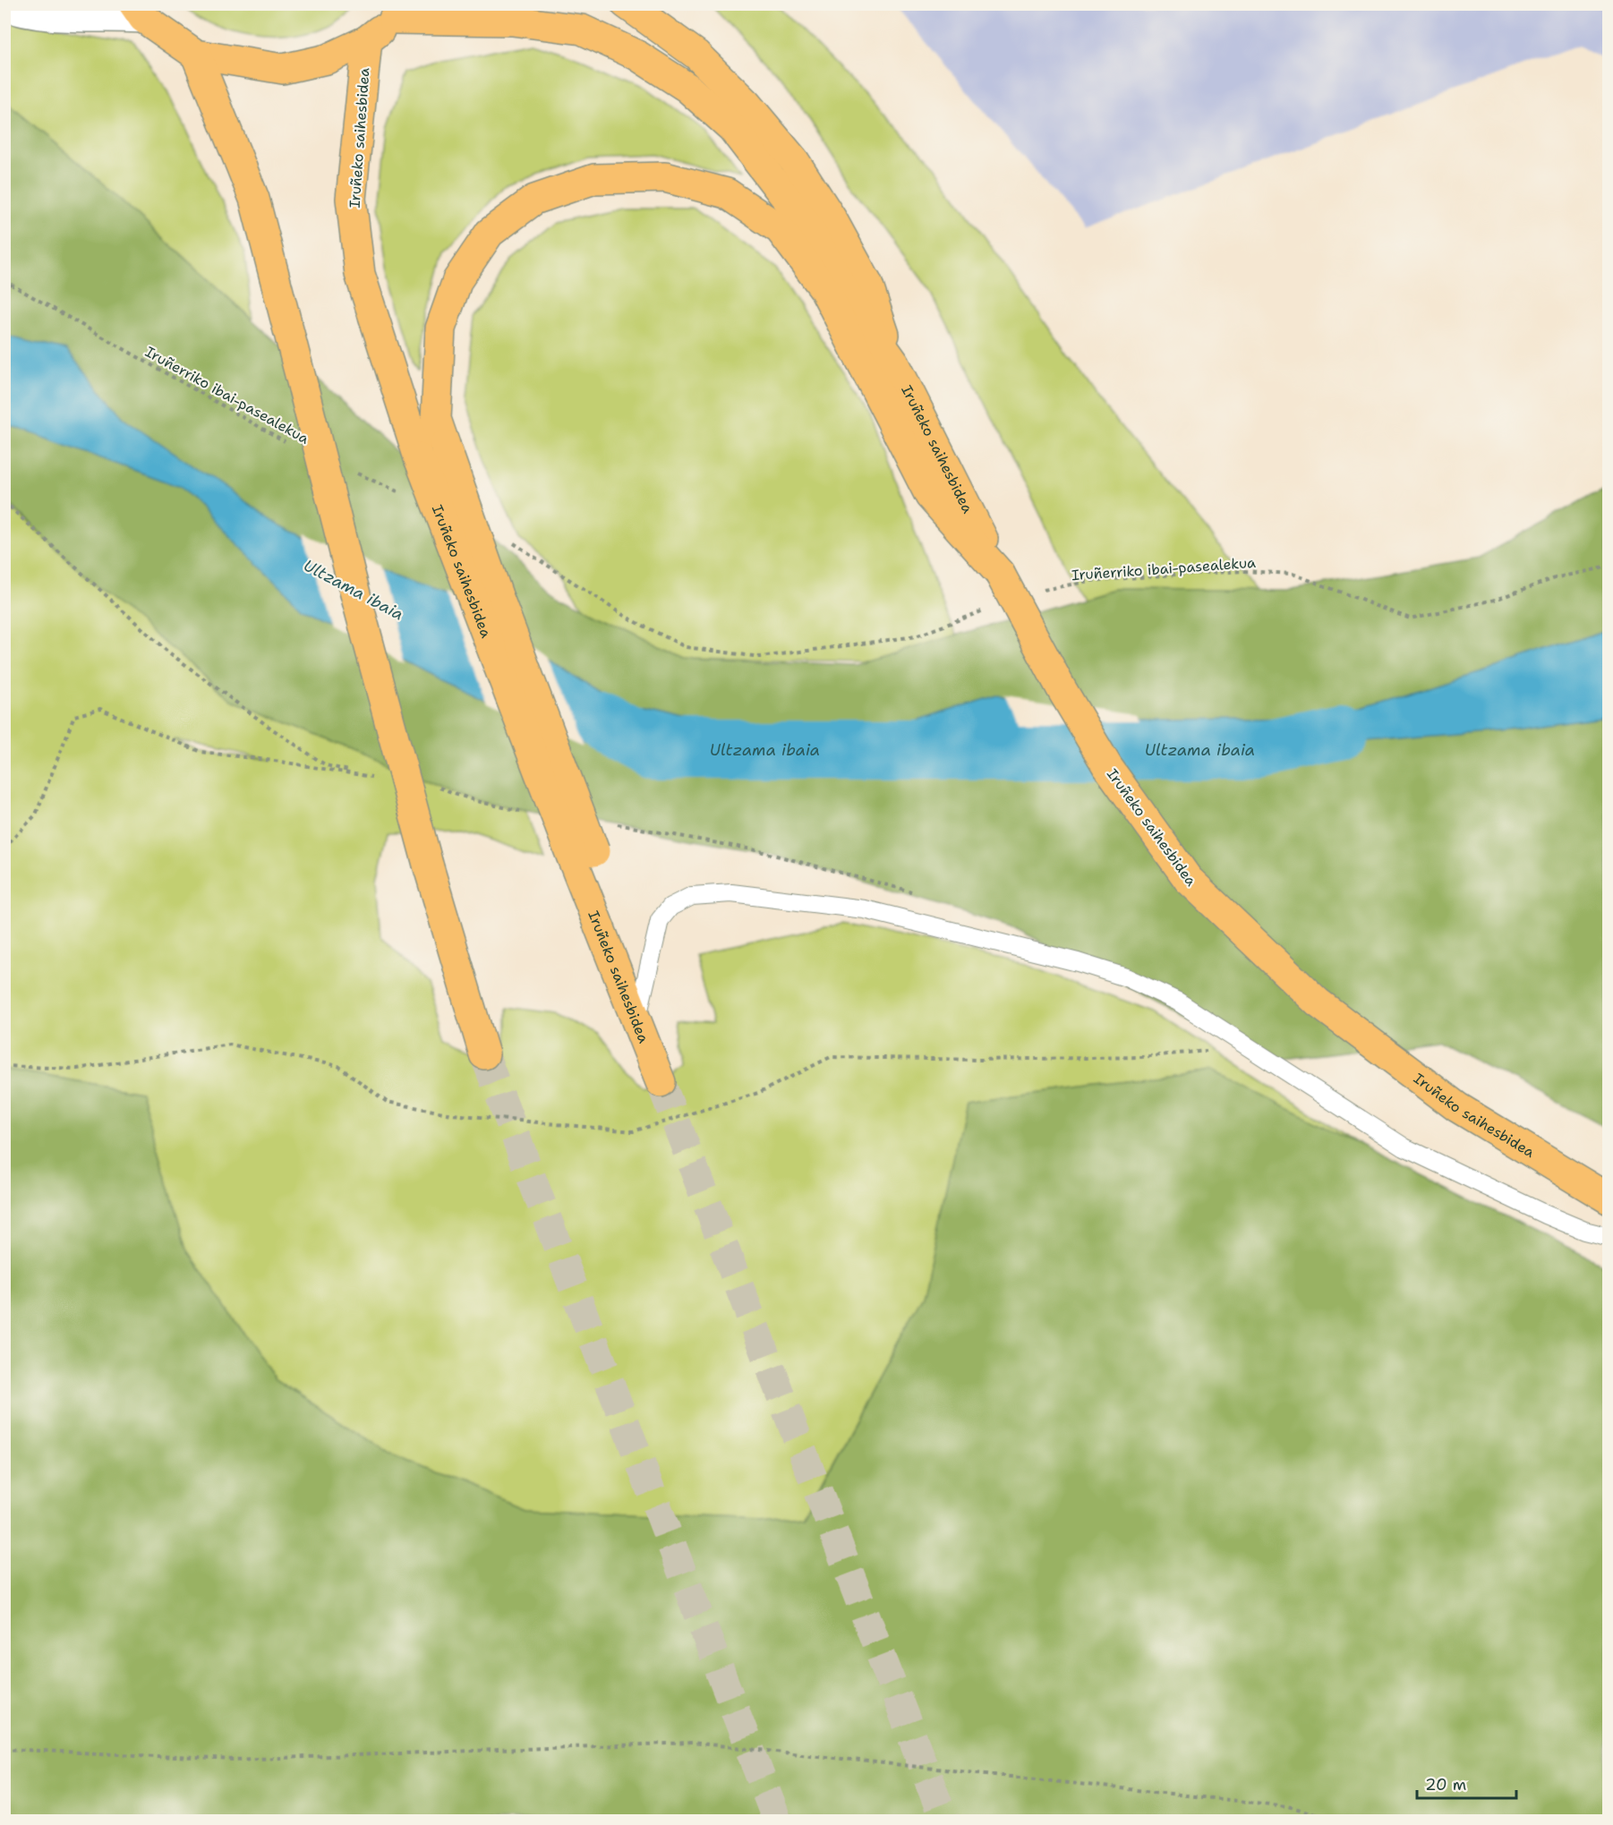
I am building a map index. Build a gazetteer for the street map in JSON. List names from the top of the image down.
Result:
{
  "streets": {
    "highway": ["Iruñeko saihesbidea"],
    "path": ["Iruñerriko ibai-pasealekua"]
  },
  "water": ["Ultzama ibaia"],
  "scale_bar": "20 m"
}
